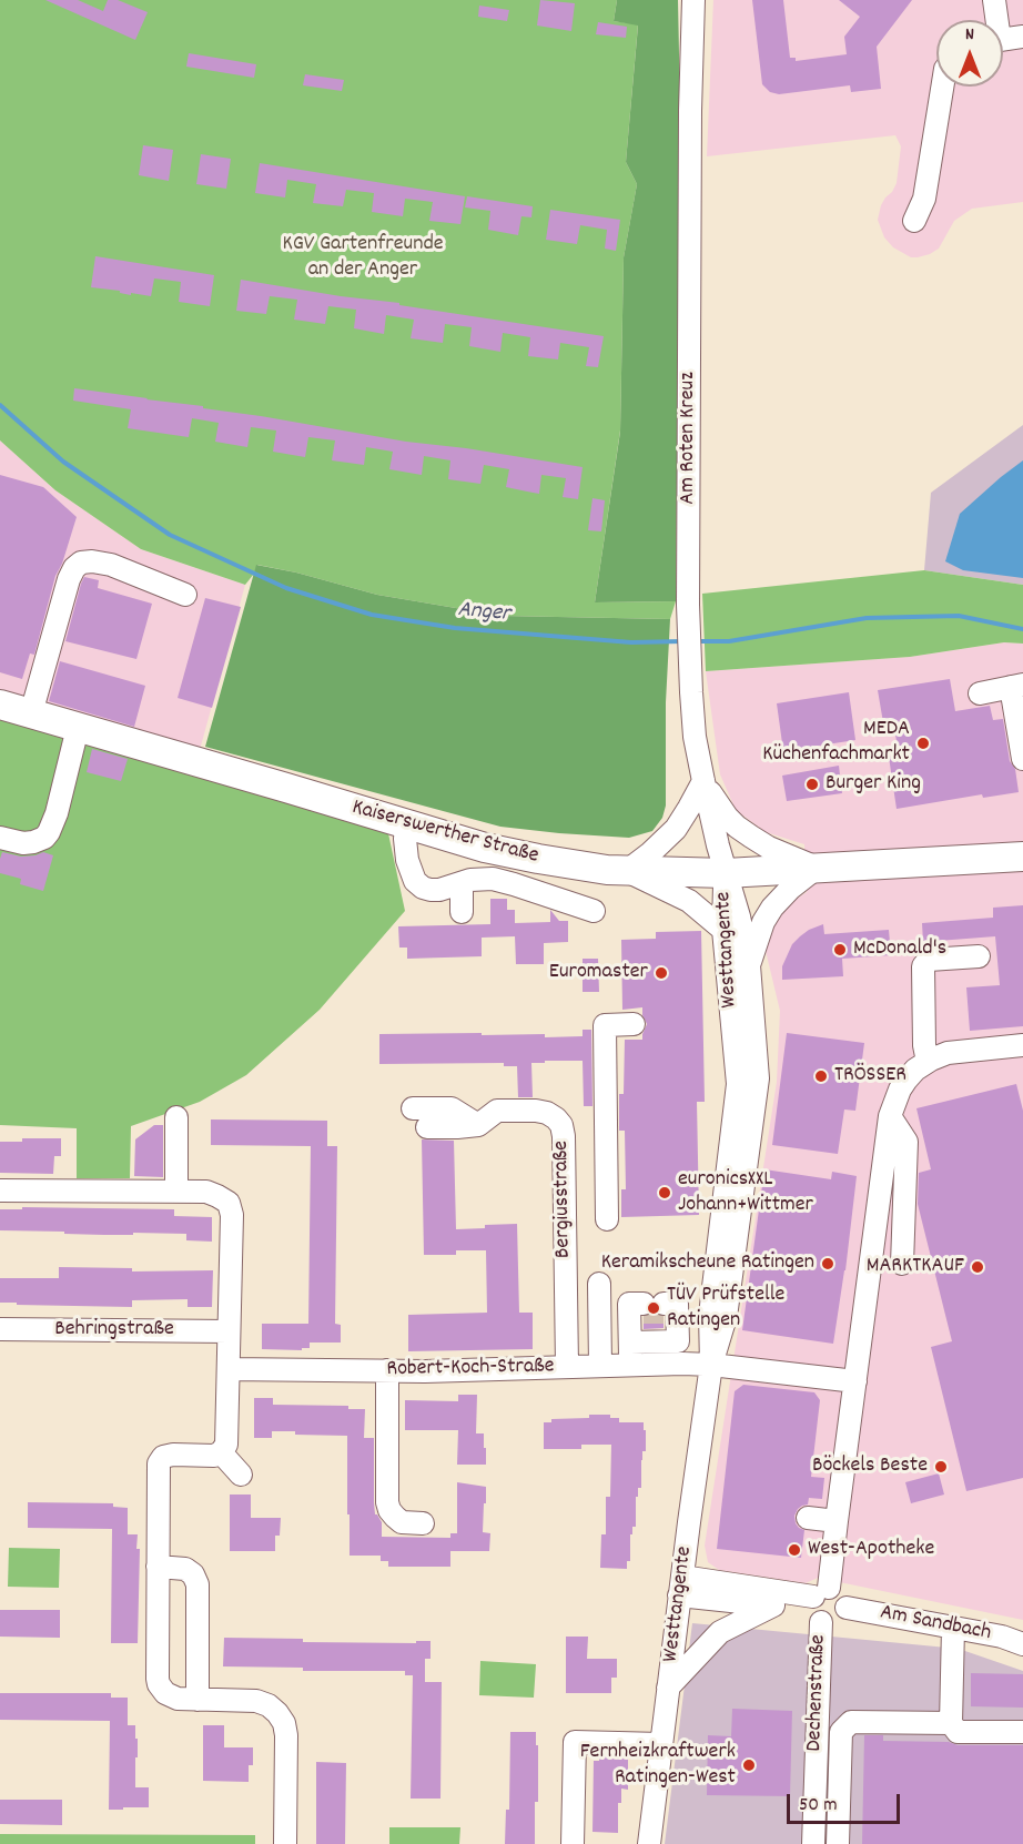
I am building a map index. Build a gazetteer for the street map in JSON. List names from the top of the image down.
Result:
{
  "streets": {
    "main road": ["Kaiserswerther Straße"],
    "street": [
      "Am Roten Kreuz",
      "Westtangente",
      "Bergiusstraße",
      "Behringstraße",
      "Robert-Koch-Straße",
      "Am Sandbach",
      "Dechenstraße"
    ]
  },
  "crossings": [
    ["Am Roten Kreuz", "Kaiserswerther Straße"],
    ["Am Roten Kreuz", "Westtangente"],
    ["Kaiserswerther Straße", "Westtangente"],
    ["Westtangente", "Robert-Koch-Straße"],
    ["Bergiusstraße", "Robert-Koch-Straße"],
    ["Robert-Koch-Straße", "Dechenstraße"]
  ],
  "water": ["Anger"],
  "parks": ["KGV Gartenfreunde an der Anger"],
  "places": [
    "MEDA Küchenfachmarkt",
    "Burger King",
    "McDonald's",
    "Euromaster",
    "TRÖSSER",
    "euronicsXXL Johann+Wittmer",
    "Keramikscheune Ratingen",
    "MARKTKAUF",
    "TÜV Prüfstelle Ratingen",
    "Böckels Beste",
    "West-Apotheke",
    "Fernheizkraftwerk Ratingen-West"
  ],
  "scale_bar": "50 m",
  "north": "top"
}
